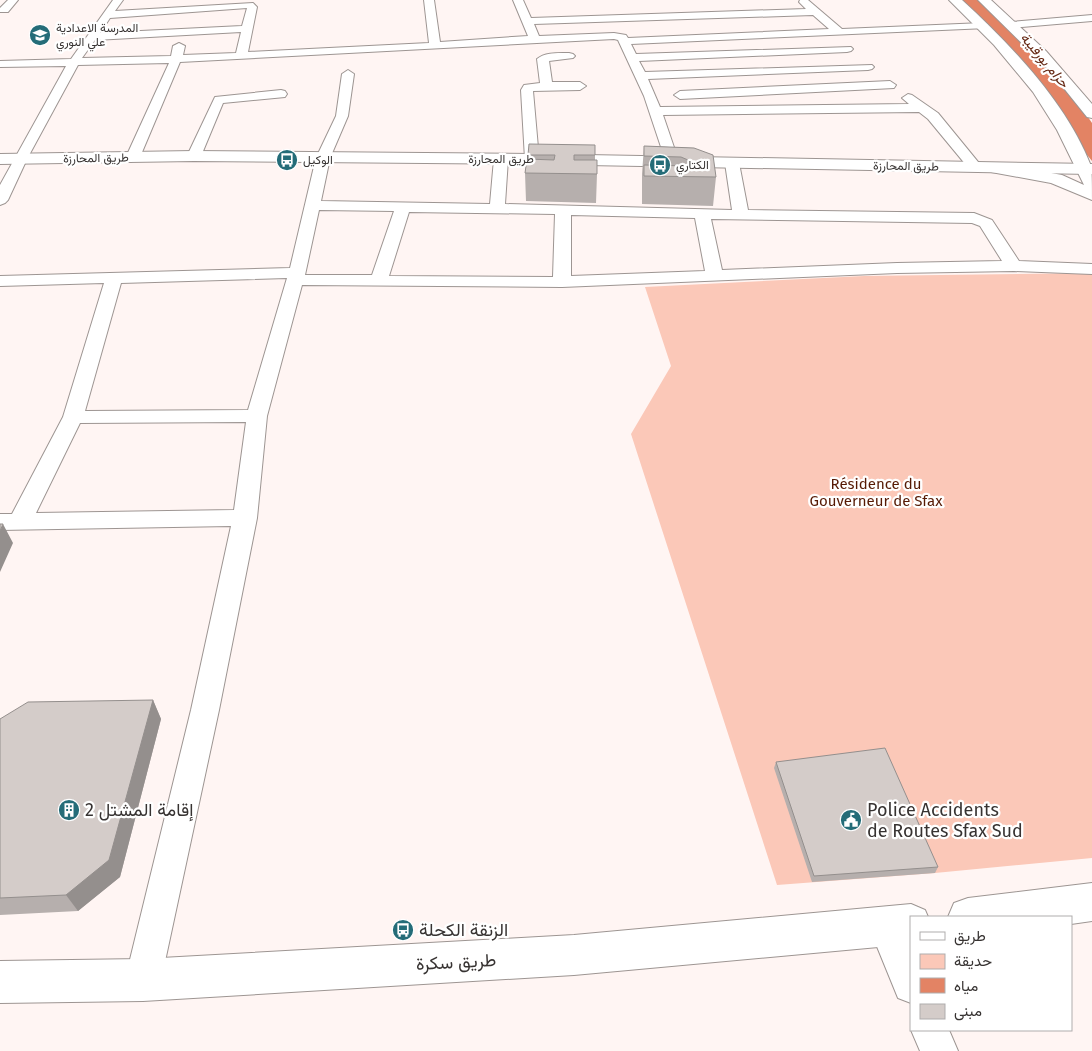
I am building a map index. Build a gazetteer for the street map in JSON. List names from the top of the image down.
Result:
{
  "streets": {
    "main road": ["طريق المحارزة", "طريق سكرة"]
  },
  "water": ["حزام بورقيبة"],
  "parks": ["Résidence du Gouverneur de Sfax"],
  "places": {
    "school or university": ["المدرسة الاعدادية علي النوري"],
    "bus stop": ["الوكيل", "الكتاري", "الزنقة الكحلة"],
    "building": ["إقامة المشتل 2"],
    "public building": ["Police Accidents de Routes Sfax Sud"]
  },
  "legend": [
    "طريق",
    "حديقة",
    "مياه",
    "مبنى"
  ]
}
